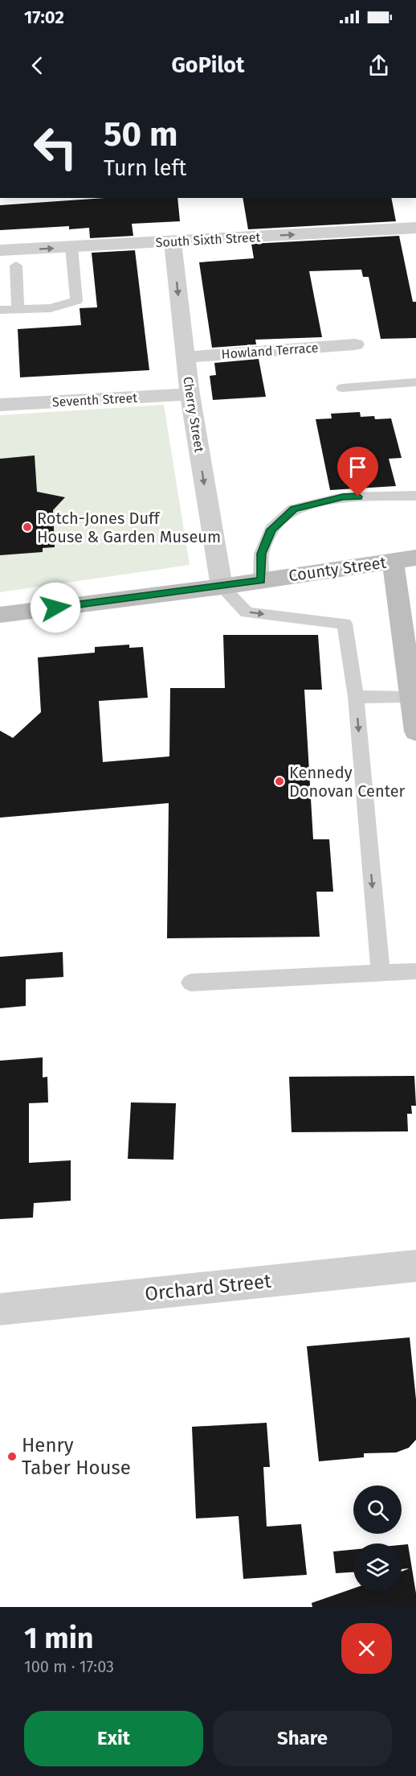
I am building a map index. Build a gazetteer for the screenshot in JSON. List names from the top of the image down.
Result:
{
  "streets": {
    "main road": ["County Street"],
    "street": [
      "South Sixth Street",
      "Howland Terrace",
      "Seventh Street",
      "Cherry Street",
      "Orchard Street"
    ]
  },
  "crossings": [
    ["South Sixth Street", "Cherry Street"],
    ["Howland Terrace", "Cherry Street"],
    ["Seventh Street", "Cherry Street"],
    ["Cherry Street", "County Street"]
  ],
  "one_way": ["South Sixth Street", "Cherry Street"],
  "places": ["Rotch-Jones Duff House & Garden Museum", "Kennedy Donovan Center", "Henry Taber House"],
  "page": {
    "status": "17:02",
    "header": "GoPilot",
    "turn": ["50 m", "Turn left"],
    "heading": ["1 min", "100 m · 17:03"],
    "buttons": ["Exit", "Share"]
  }
}
